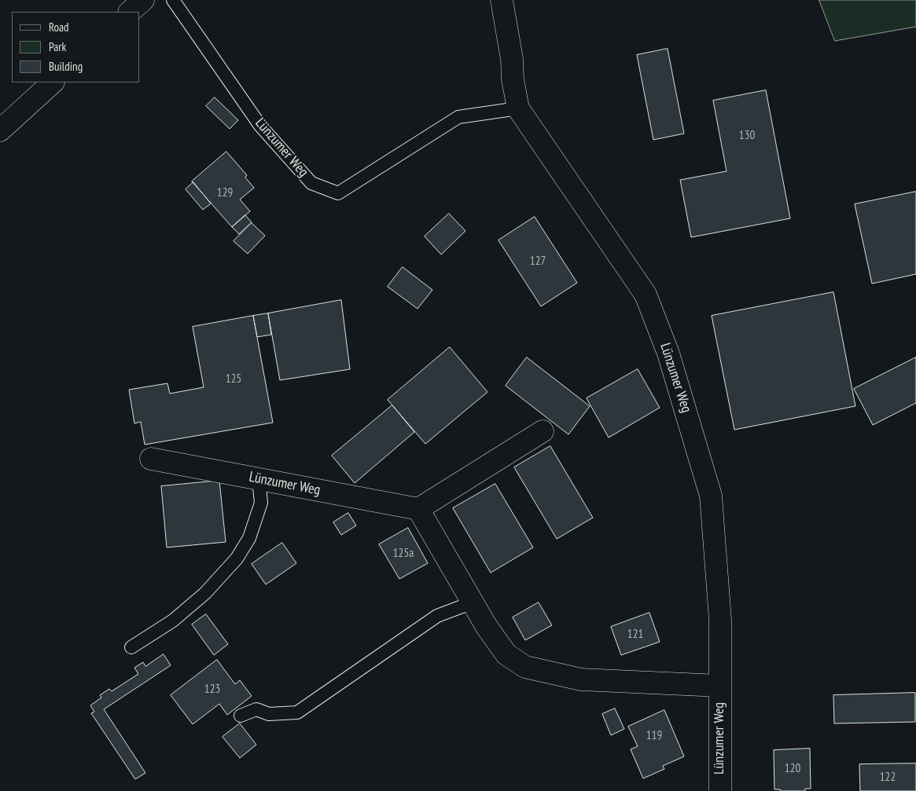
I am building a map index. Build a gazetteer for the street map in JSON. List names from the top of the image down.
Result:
{
  "streets": {
    "street": ["Lünzumer Weg"]
  },
  "house_numbers": [
    "130",
    "129",
    "127",
    "125",
    "125a",
    "121",
    "123",
    "119",
    "120",
    "122"
  ],
  "legend": ["Road", "Park", "Building"]
}
